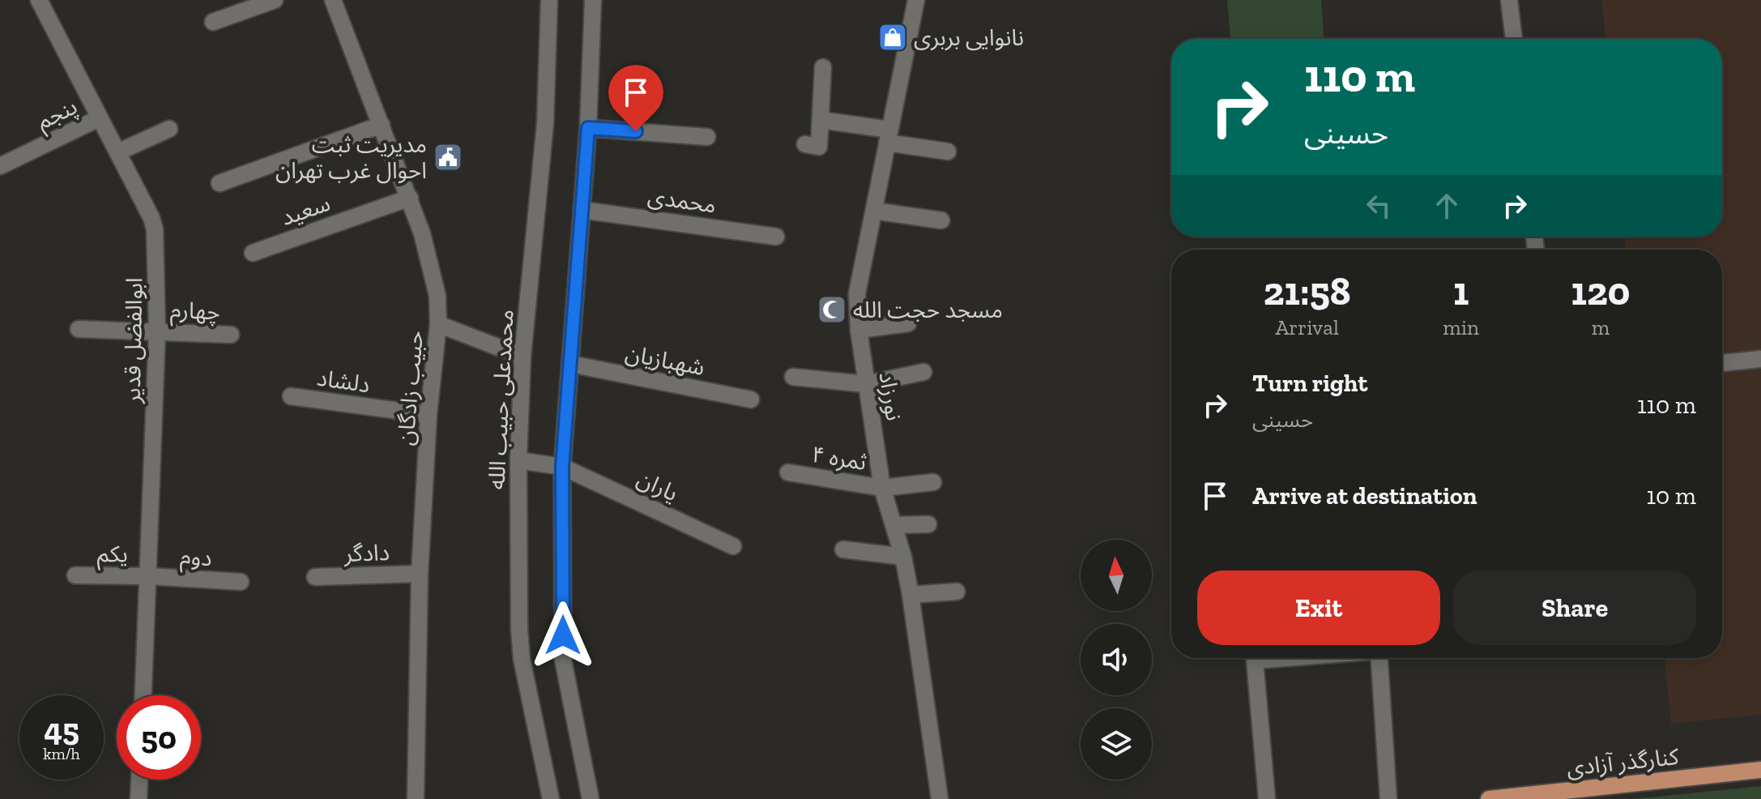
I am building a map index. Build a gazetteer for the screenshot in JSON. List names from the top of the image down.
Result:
{
  "streets": {
    "main road": ["کنارگذر آزادی"],
    "street": [
      "پنجم",
      "محمدی",
      "سعید",
      "چهارم",
      "ابوالفضل قدیر",
      "شهبازیان",
      "دلشاد",
      "حبیب زادگان",
      "نورزاد",
      "محمدعلی حبیب الله",
      "ثمره ۴",
      "یاران",
      "دادگر",
      "یکم",
      "دوم"
    ]
  },
  "crossings": [
    ["پنجم", "ابوالفضل قدیر"],
    ["سعید", "حبیب زادگان"],
    ["چهارم", "ابوالفضل قدیر"],
    ["ابوالفضل قدیر", "یکم"],
    ["ابوالفضل قدیر", "دوم"],
    ["دلشاد", "حبیب زادگان"],
    ["حبیب زادگان", "دادگر"],
    ["نورزاد", "ثمره ۴"],
    ["محمدعلی حبیب الله", "یاران"],
    ["یکم", "دوم"]
  ],
  "places": {
    "shop": ["نانوایی بربری"],
    "public building": ["مدیریت ثبت احوال غرب تهران"],
    "mosque": ["مسجد حجت الله"]
  },
  "north": "top",
  "page": {
    "turn": ["110 m", "حسینی"],
    "eta": [
      "21:58",
      "Arrival",
      "1",
      "min",
      "120",
      "m"
    ],
    "list": [
      {
        "name": "Turn right",
        "note": "حسینی",
        "value": "110 m"
      },
      {
        "name": "Arrive at destination",
        "value": "10 m"
      }
    ],
    "buttons": ["Exit", "Share"],
    "speed": "45 km/h",
    "limit": "50"
  }
}
